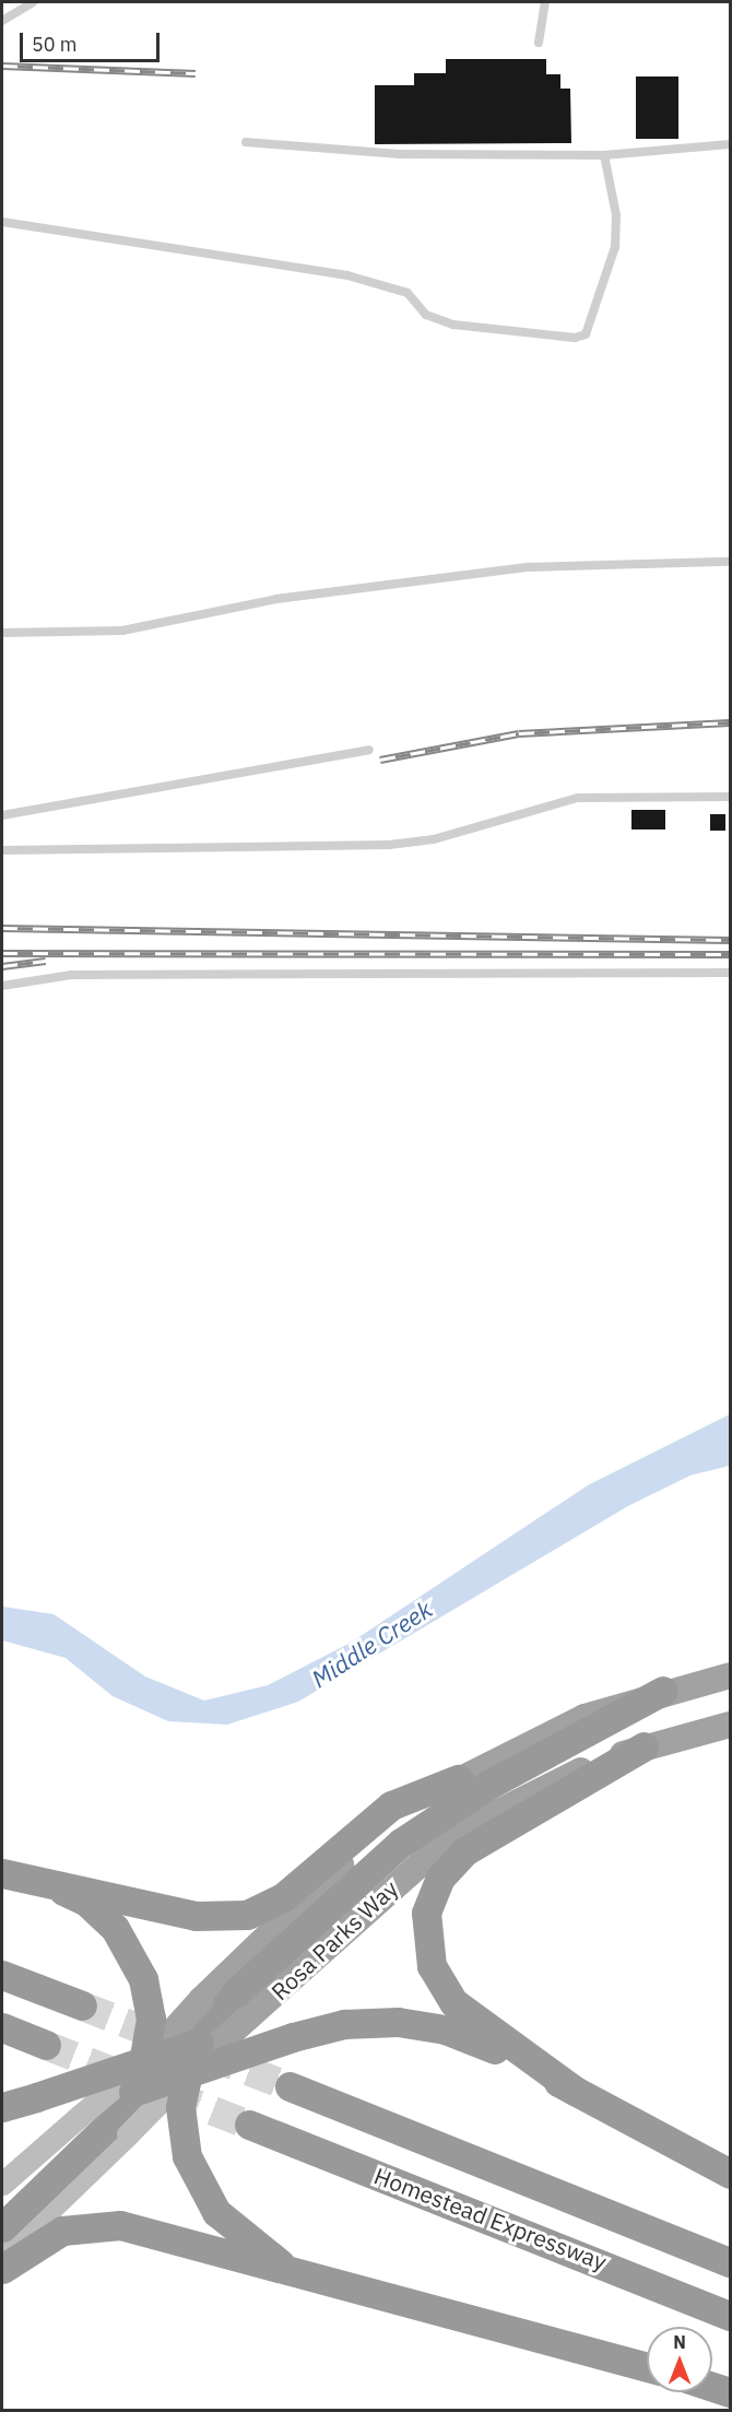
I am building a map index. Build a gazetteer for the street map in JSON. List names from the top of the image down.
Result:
{
  "streets": {
    "highway": ["Rosa Parks Way", "Homestead Expressway"]
  },
  "water": ["Middle Creek"],
  "scale_bar": "50 m",
  "north": "top"
}
